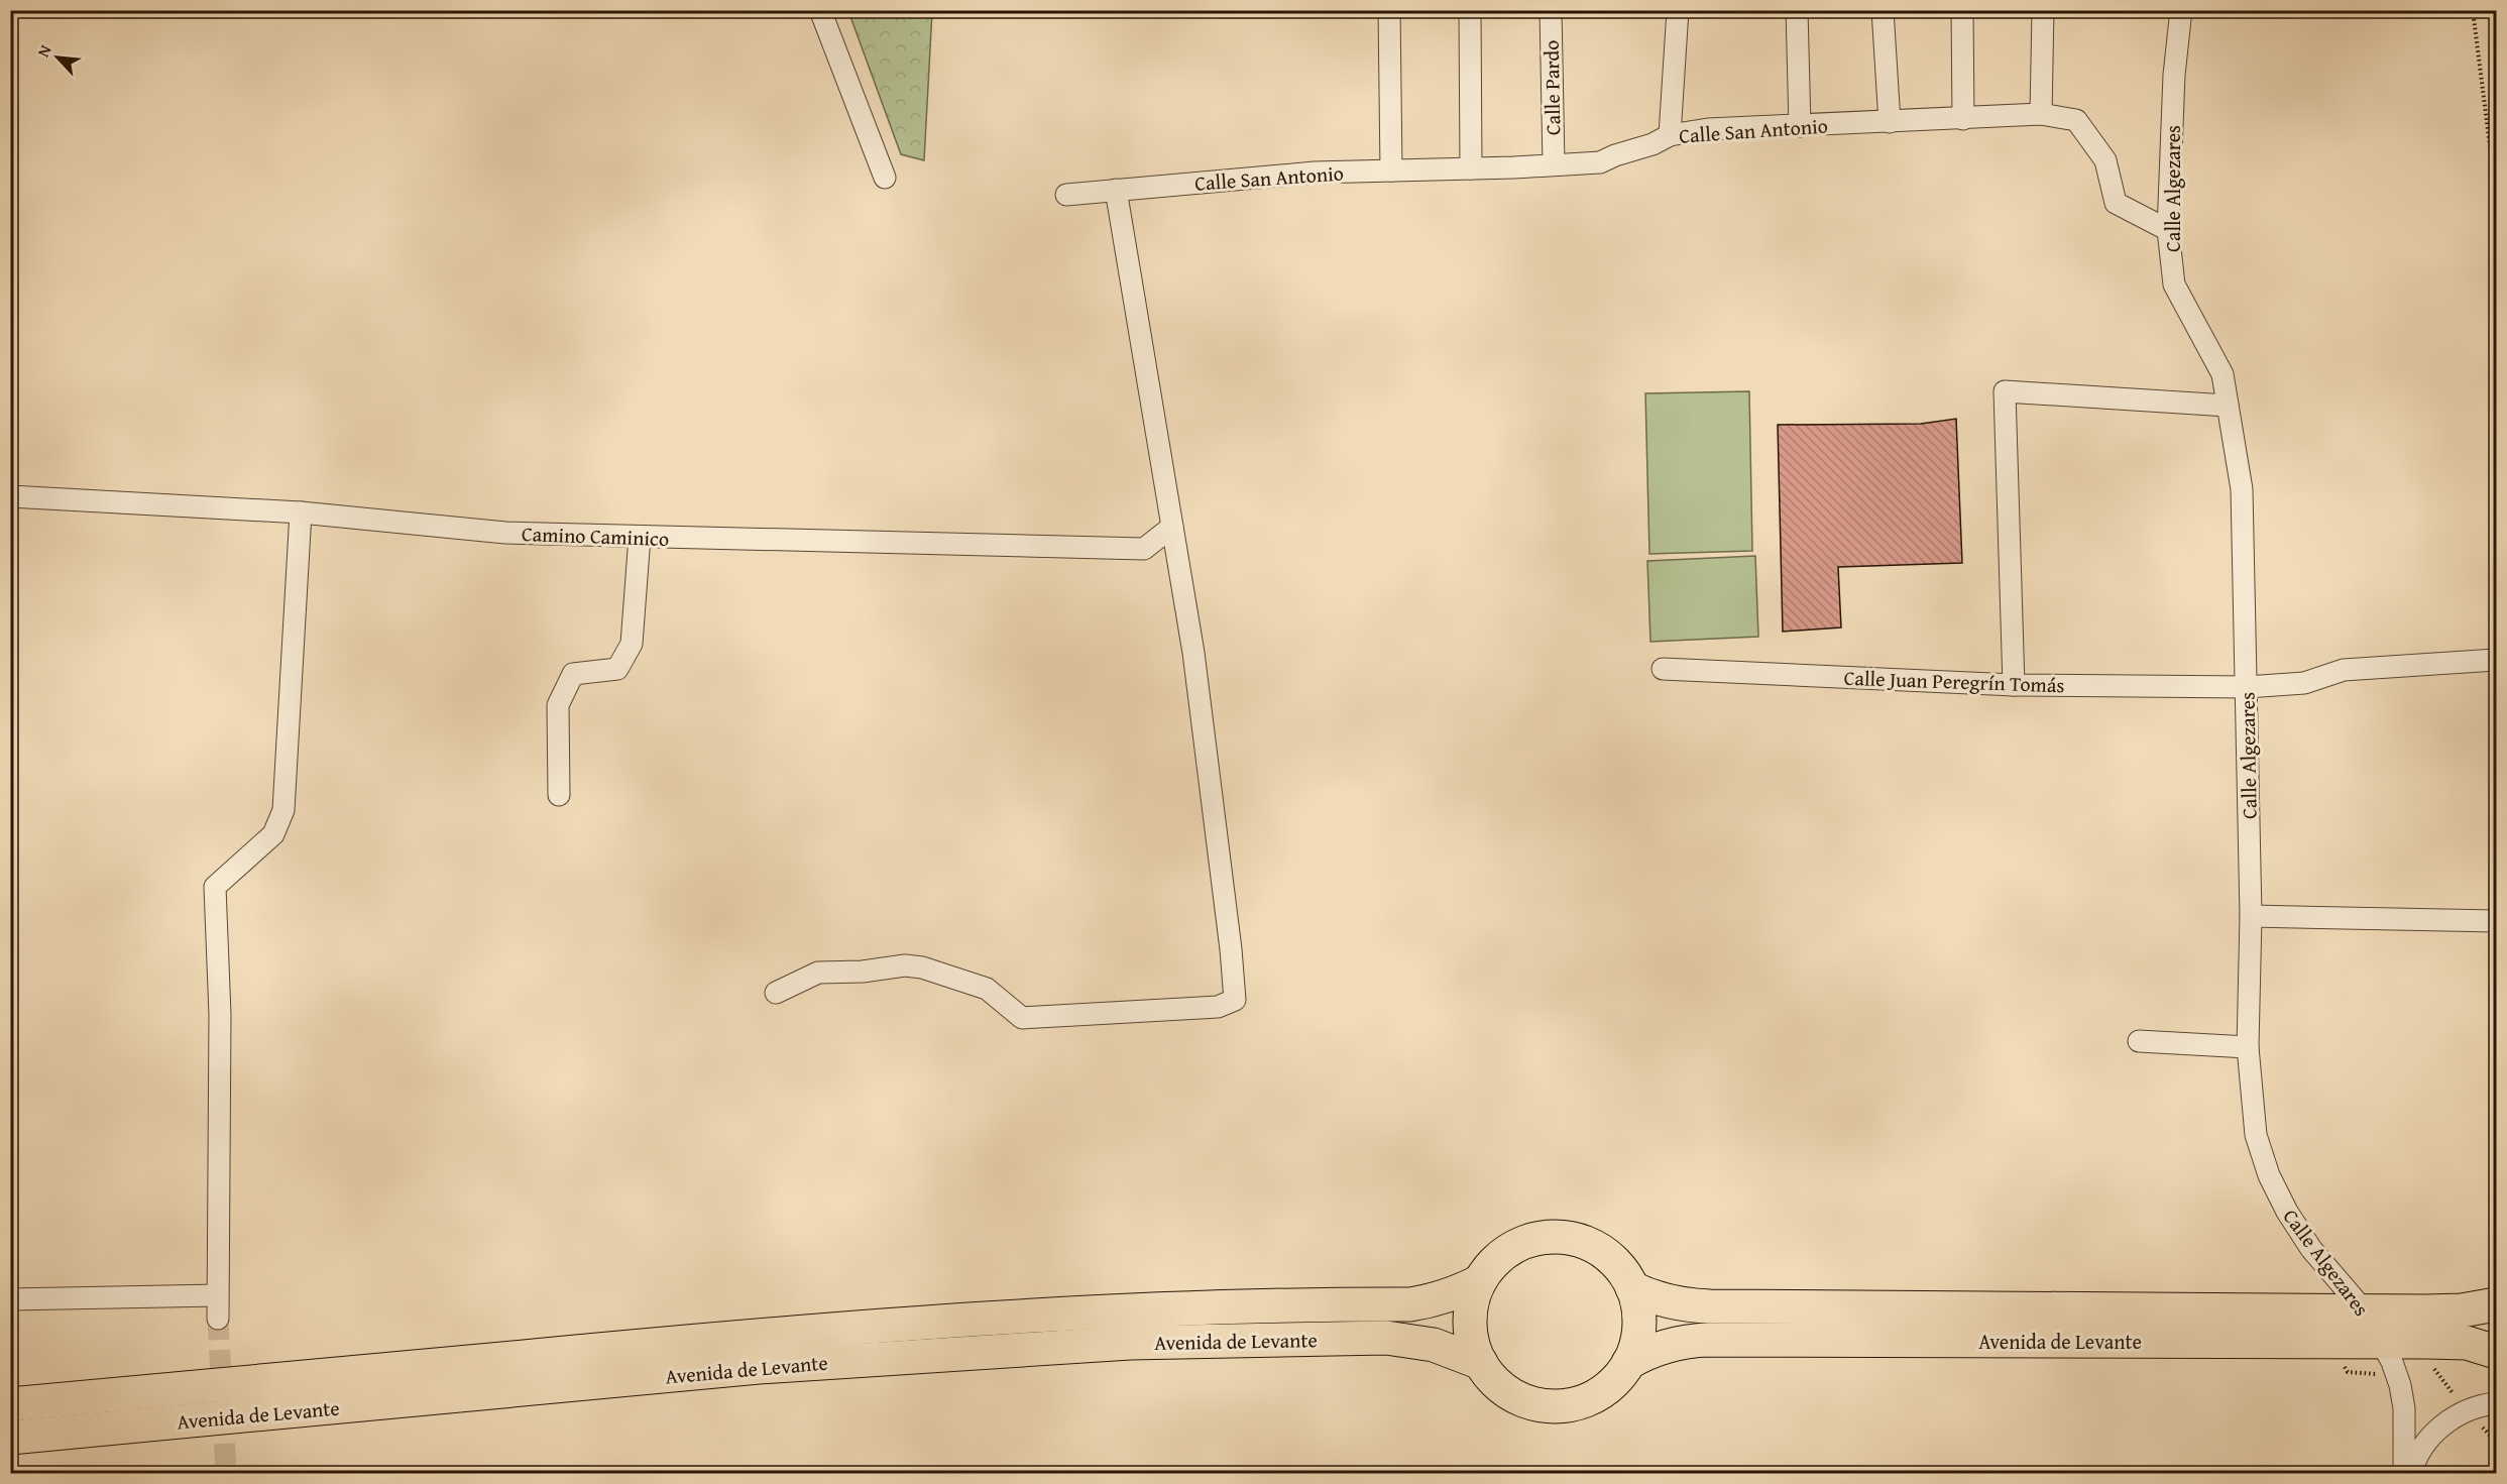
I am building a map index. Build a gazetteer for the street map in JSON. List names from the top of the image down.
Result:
{
  "streets": {
    "main road": ["Avenida de Levante"],
    "street": [
      "Calle Pardo",
      "Calle San Antonio",
      "Calle Algezares",
      "Camino Caminico",
      "Calle Juan Peregrín Tomás"
    ]
  },
  "crossings": [
    ["Calle Pardo", "Calle San Antonio"],
    ["Calle San Antonio", "Calle Algezares"],
    ["Calle Algezares", "Calle Juan Peregrín Tomás"],
    ["Calle Algezares", "Avenida de Levante"]
  ],
  "north": "top left"
}
